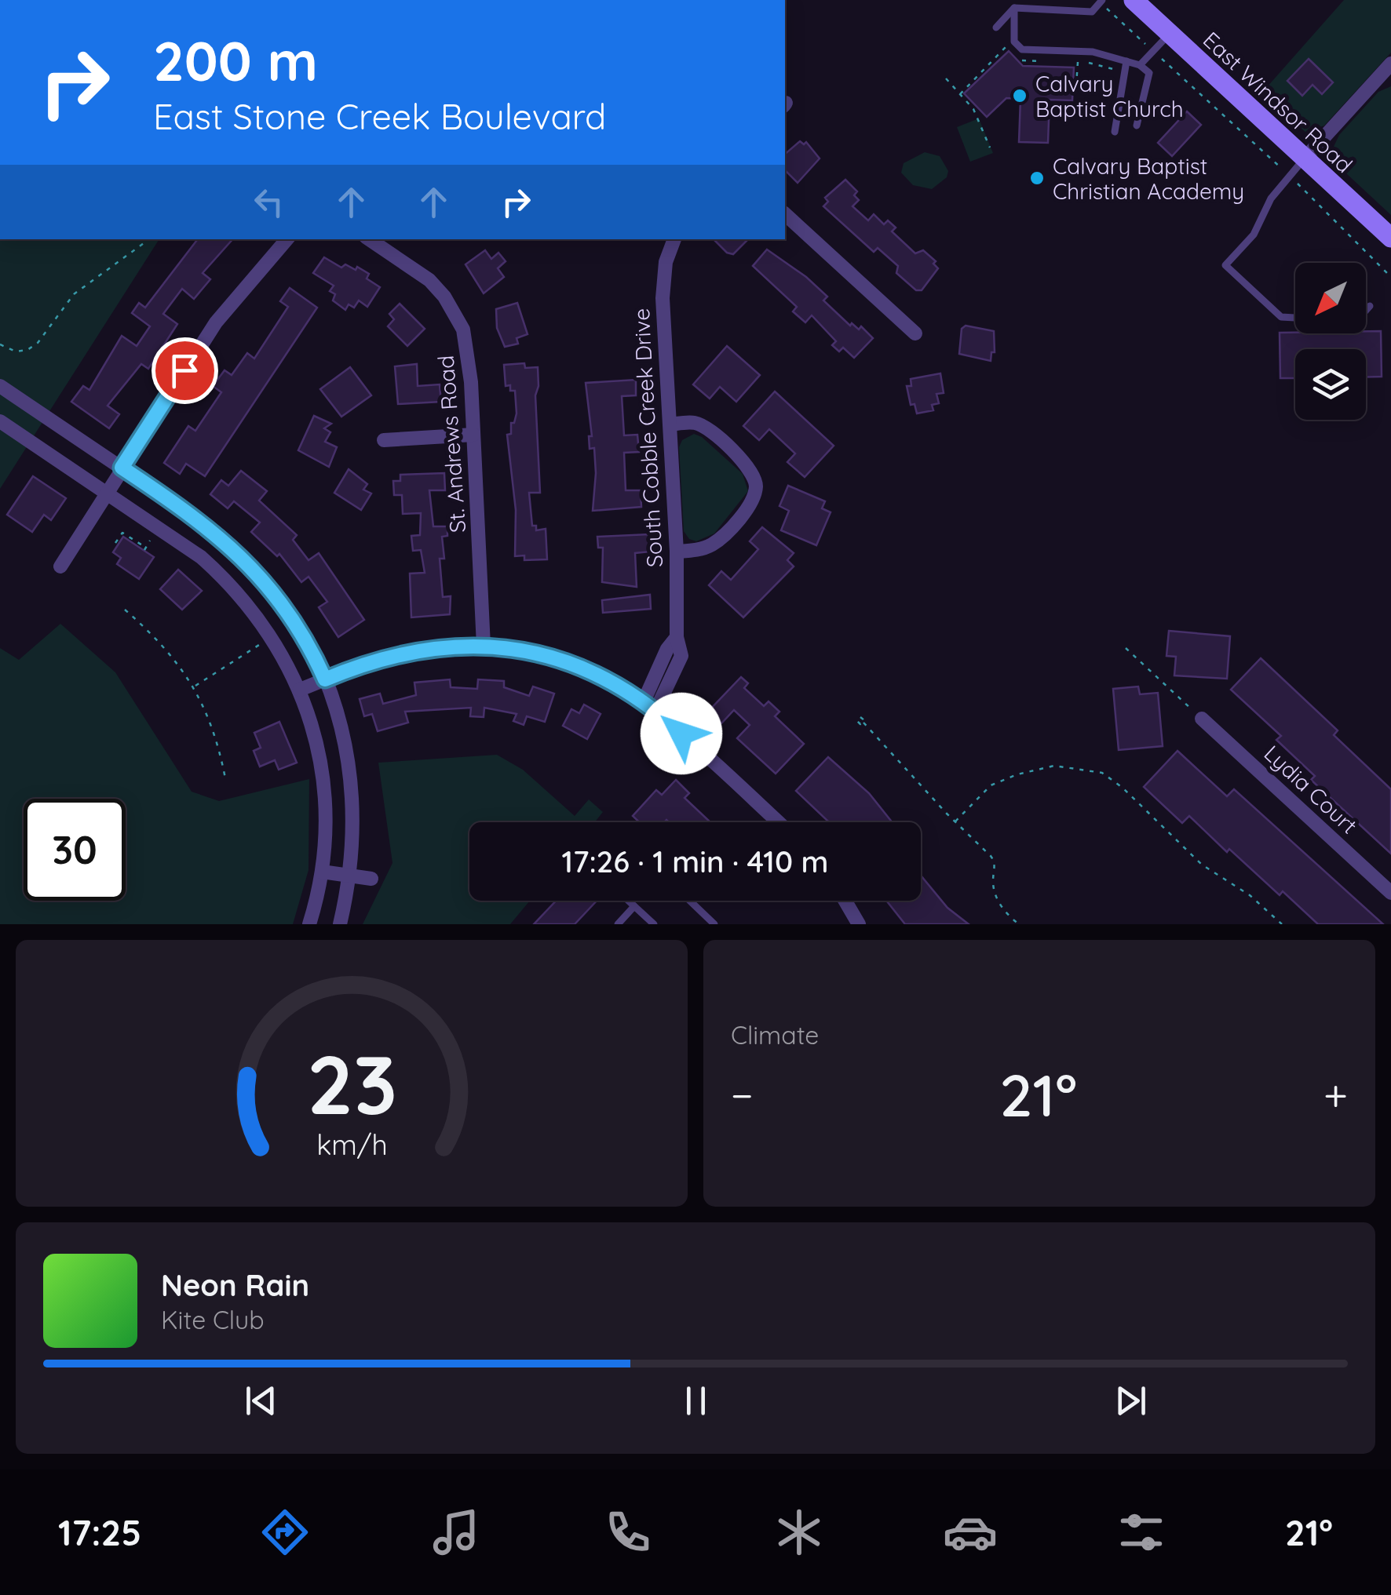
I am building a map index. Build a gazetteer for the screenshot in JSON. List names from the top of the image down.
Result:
{
  "streets": {
    "main road": ["East Windsor Road"],
    "street": ["South Cobble Creek Drive", "St. Andrews Road", "Lydia Court"]
  },
  "places": ["Calvary Baptist Church", "Calvary Baptist Christian Academy"],
  "north": "bottom left",
  "page": {
    "turn": ["200 m", "East Stone Creek Boulevard"],
    "limit": "30",
    "trip": "17:26 · 1 min · 410 m",
    "tile": "Climate",
    "heat": ["−", "21°", "+"],
    "song": ["Neon Rain", "Kite Club"],
    "tabs": ["17:25", "21°"],
    "gauge": ["23", "km/h"]
  }
}
